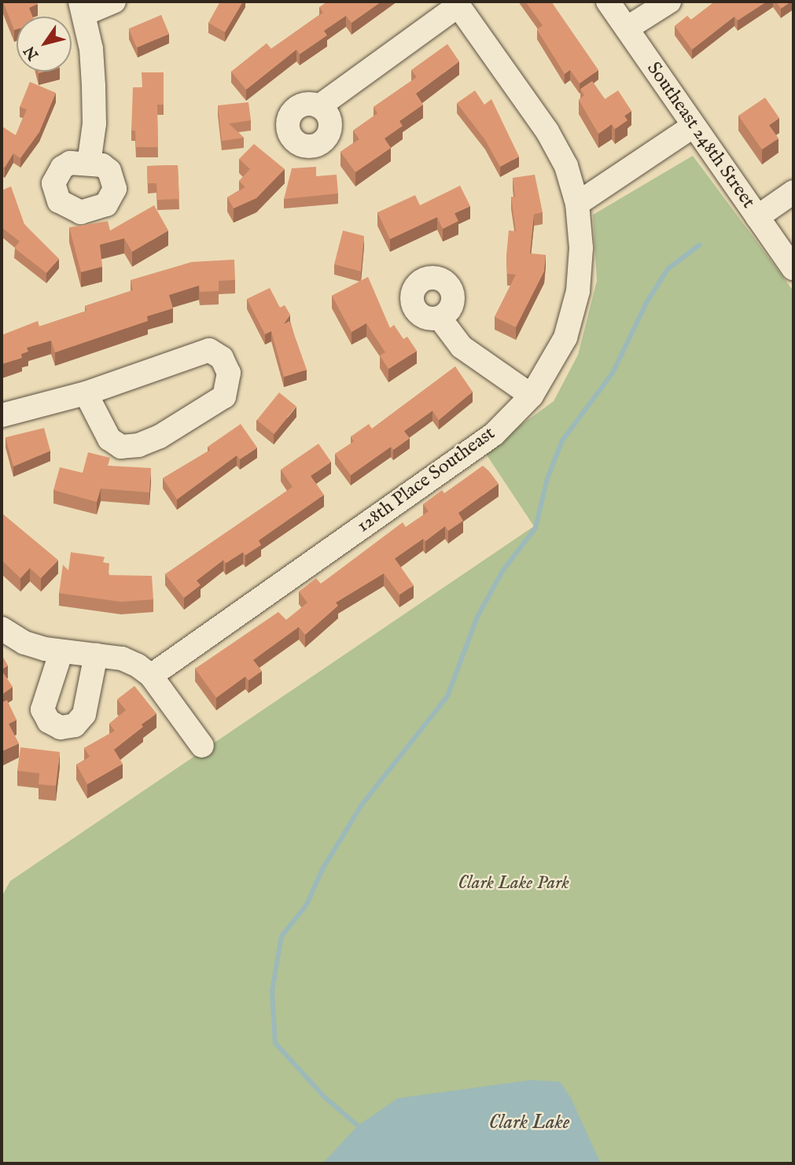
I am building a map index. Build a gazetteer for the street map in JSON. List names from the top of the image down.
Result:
{
  "streets": {
    "street": ["Southeast 248th Street", "128th Place Southeast"]
  },
  "water": ["Clark Lake"],
  "parks": ["Clark Lake Park"],
  "north": "bottom left"
}
